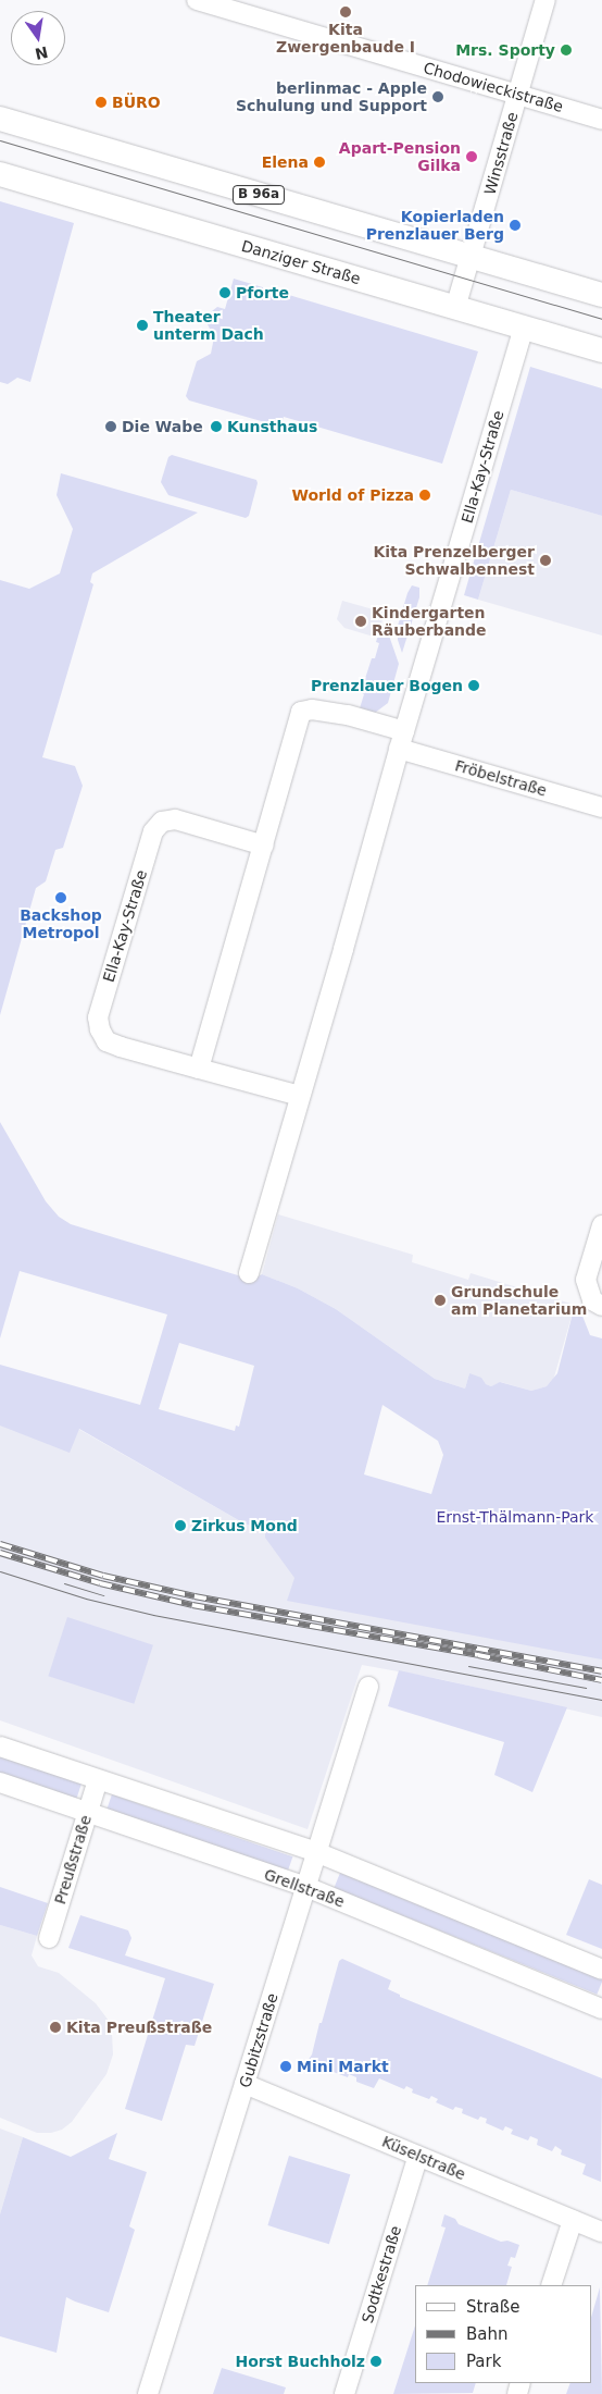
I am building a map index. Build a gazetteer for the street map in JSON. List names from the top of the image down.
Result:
{
  "streets": {
    "main road": ["B 96a", "Danziger Straße"],
    "street": [
      "Chodowieckistraße",
      "Winsstraße",
      "Ella-Kay-Straße",
      "Fröbelstraße",
      "Preußstraße",
      "Grellstraße",
      "Gubitzstraße",
      "Küselstraße",
      "Sodtkestraße"
    ]
  },
  "crossings": [
    ["Chodowieckistraße", "Winsstraße"],
    ["Winsstraße", "B 96a"],
    ["Winsstraße", "Danziger Straße"],
    ["Danziger Straße", "Ella-Kay-Straße"],
    ["Ella-Kay-Straße", "Fröbelstraße"],
    ["Preußstraße", "Grellstraße"],
    ["Grellstraße", "Gubitzstraße"],
    ["Gubitzstraße", "Küselstraße"],
    ["Küselstraße", "Sodtkestraße"]
  ],
  "parks": ["Ernst-Thälmann-Park"],
  "places": [
    "Kita Zwergenbaude I",
    "Mrs. Sporty",
    "berlinmac - Apple Schulung und Support",
    "BÜRO",
    "Apart-Pension Gilka",
    "Elena",
    "Kopierladen Prenzlauer Berg",
    "Pforte",
    "Theater unterm Dach",
    "Die Wabe",
    "Kunsthaus",
    "World of Pizza",
    "Kita Prenzelberger Schwalbennest",
    "Kindergarten Räuberbande",
    "Prenzlauer Bogen",
    "Backshop Metropol",
    "Grundschule am Planetarium",
    "Zirkus Mond",
    "Kita Preußstraße",
    "Mini Markt",
    "Horst Buchholz"
  ],
  "legend": ["Straße", "Bahn", "Park"],
  "north": "bottom"
}
